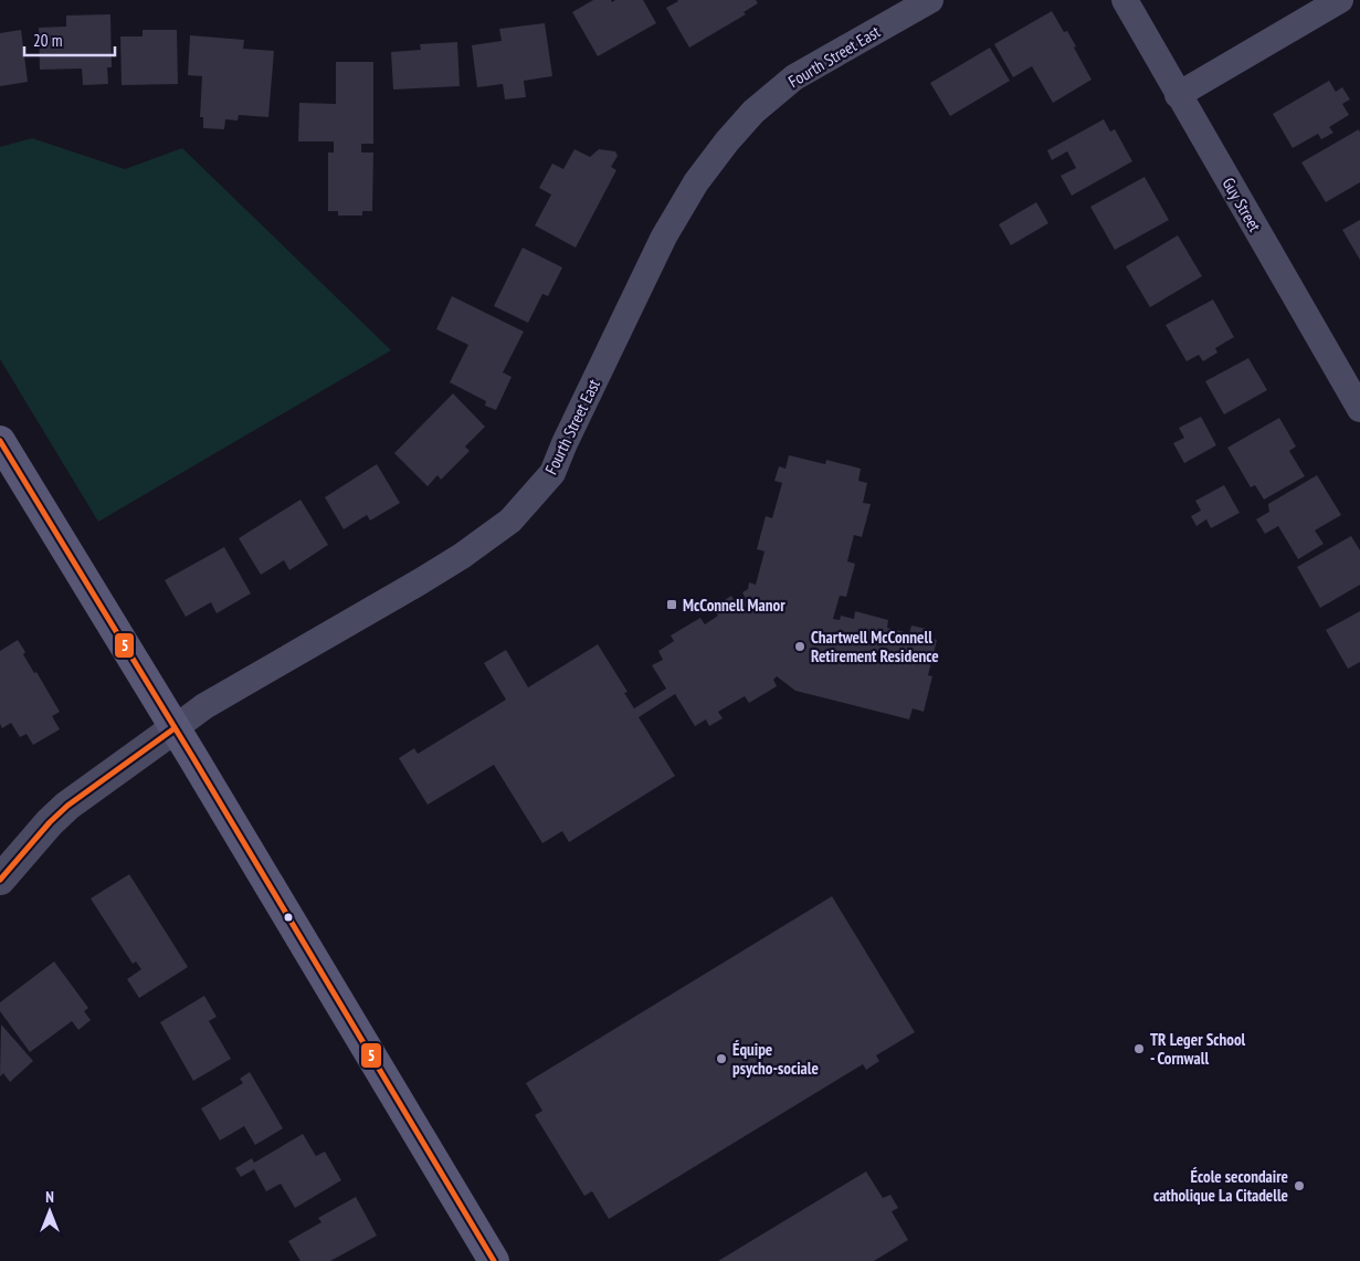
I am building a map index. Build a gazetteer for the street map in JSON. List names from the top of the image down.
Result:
{
  "streets": {
    "street": ["Fourth Street East", "Guy Street"]
  },
  "places": {
    "transit": ["McConnell Manor"],
    "other": [
      "Chartwell McConnell Retirement Residence",
      "TR Leger School - Cornwall",
      "Équipe psycho-sociale",
      "École secondaire catholique La Citadelle"
    ]
  },
  "lines": ["transit line 5"],
  "scale_bar": "20 m",
  "north": "top"
}
